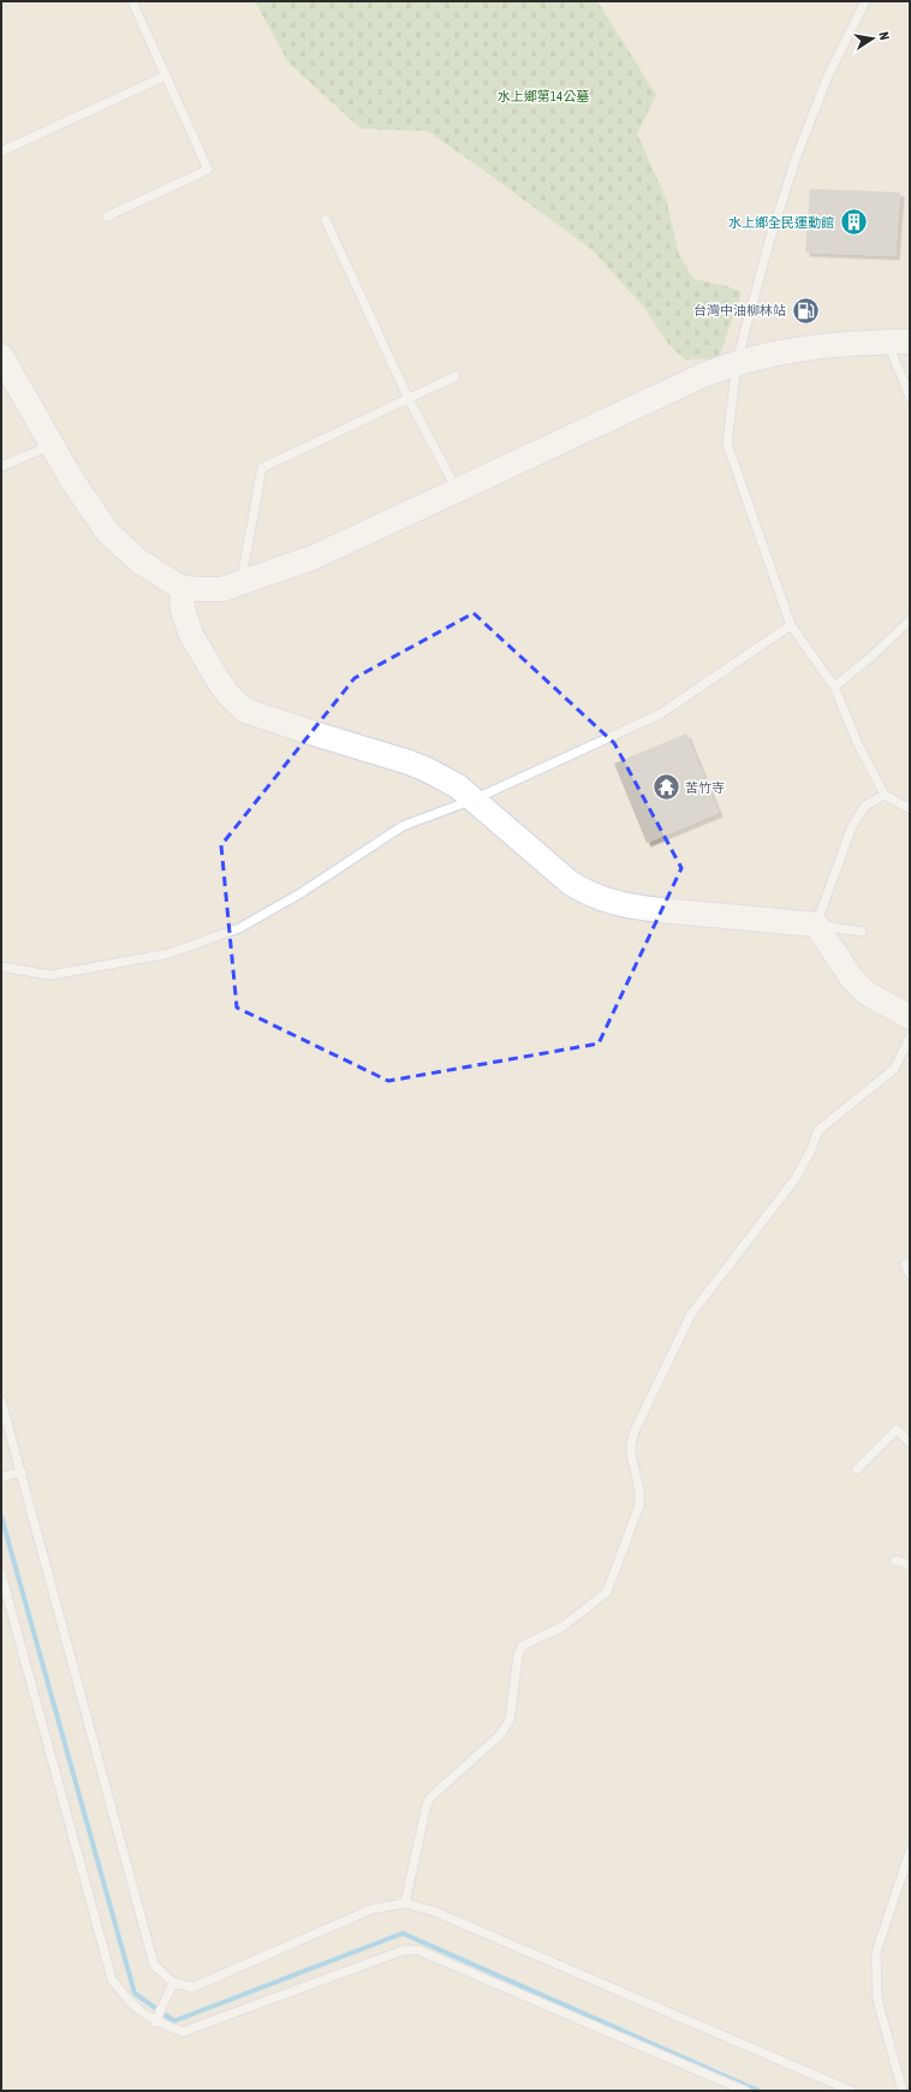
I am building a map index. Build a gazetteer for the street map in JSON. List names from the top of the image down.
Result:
{
  "parks": ["水上鄉第14公墓"],
  "places": {
    "building": ["水上鄉全民運動館"],
    "fuel station": ["台灣中油柳林站"],
    "temple": ["苦竹寺"]
  },
  "north": "right"
}
